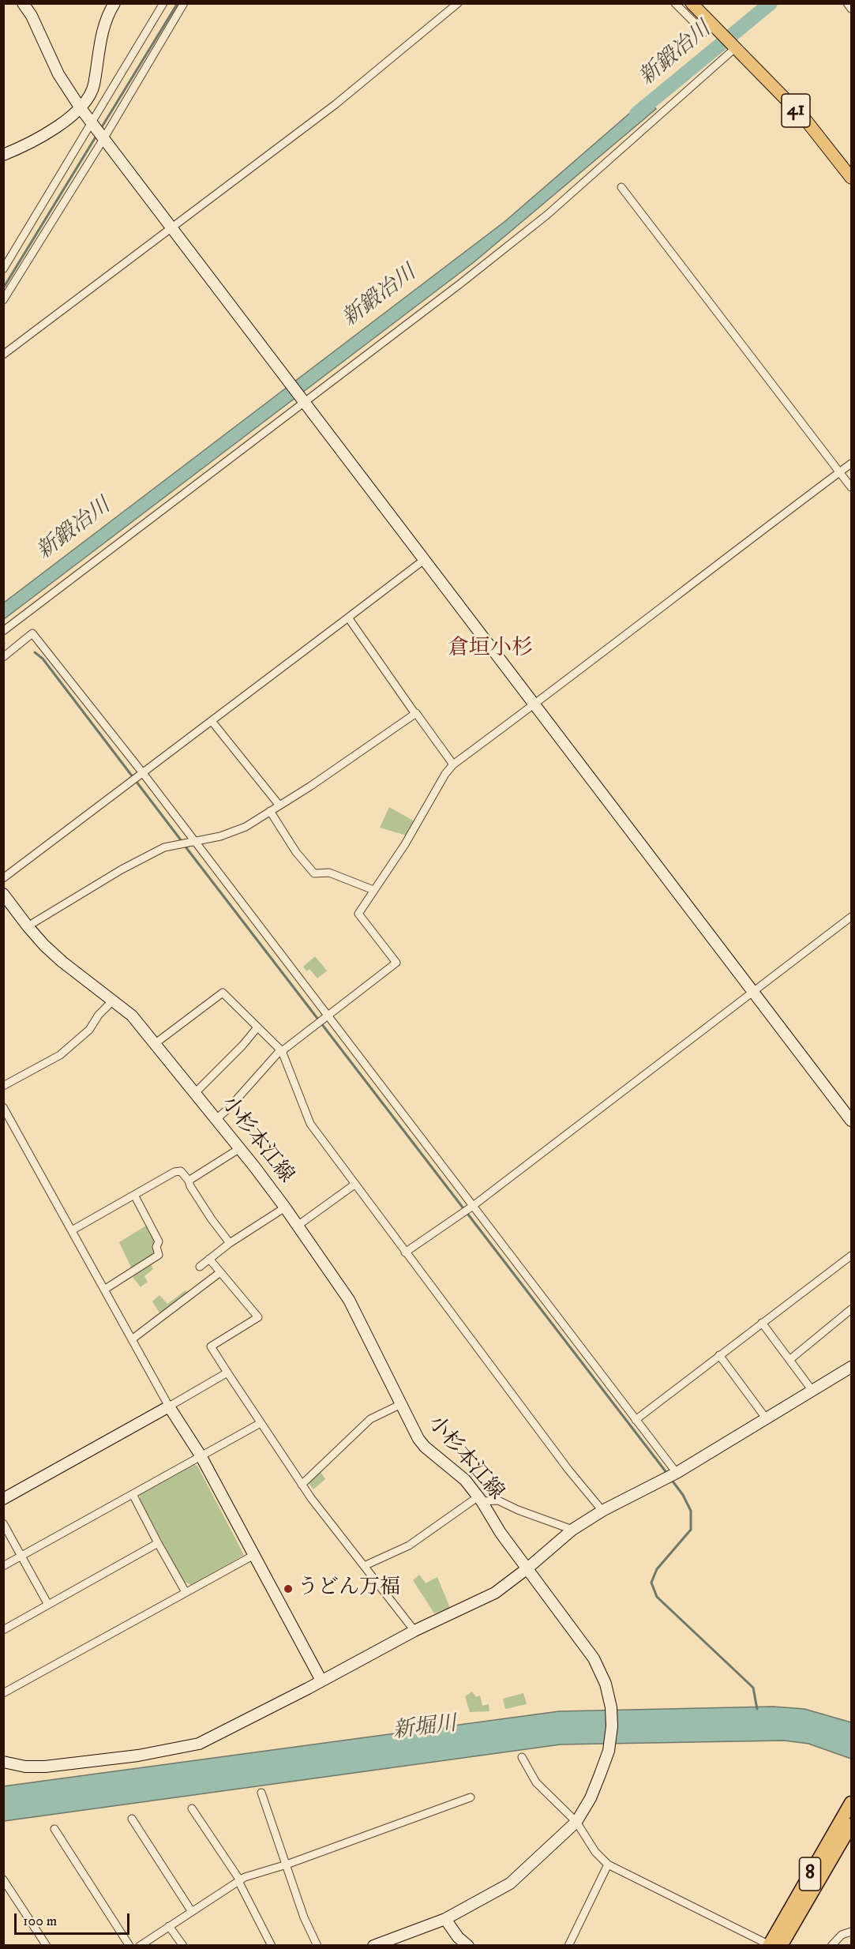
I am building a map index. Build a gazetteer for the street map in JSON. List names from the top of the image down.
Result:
{
  "streets": {
    "highway": ["8"],
    "main road": ["41"],
    "street": ["小杉本江線"]
  },
  "districts": ["倉垣小杉"],
  "water": ["新鍛冶川", "新堀川"],
  "places": ["うどん万福"],
  "scale_bar": "100 m"
}
